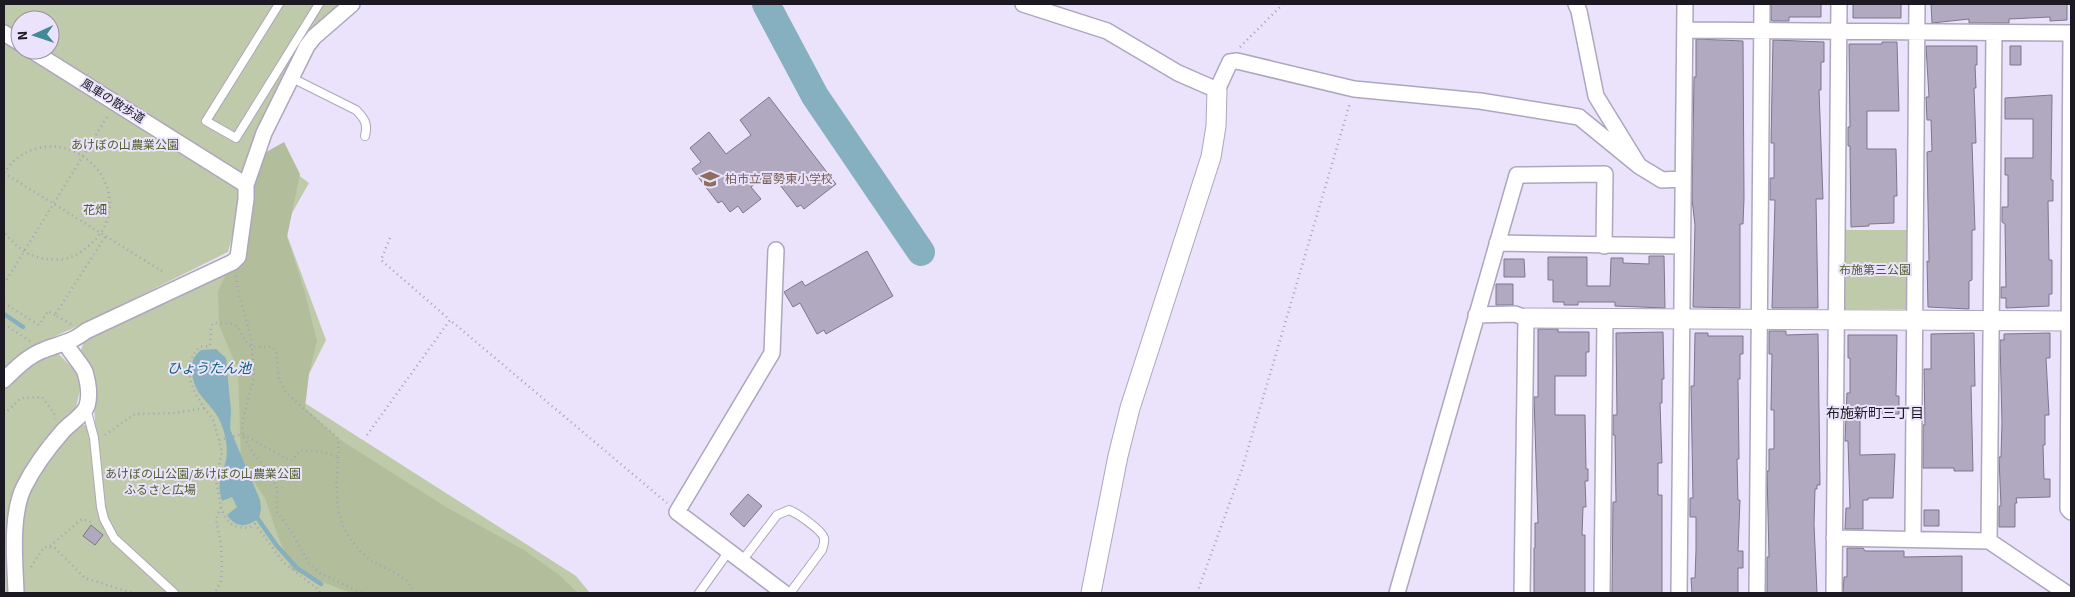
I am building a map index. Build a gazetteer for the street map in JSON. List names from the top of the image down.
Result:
{
  "streets": {
    "street": ["風車の散歩道"]
  },
  "districts": ["布施新町三丁目"],
  "water": ["ひょうたん池"],
  "parks": [
    "あけぼの山農業公園",
    "花畑",
    "布施第三公園",
    "あけぼの山公園/あけぼの山農業公園",
    "ふるさと広場"
  ],
  "places": {
    "school or university": ["柏市立富勢東小学校"]
  },
  "north": "left"
}
